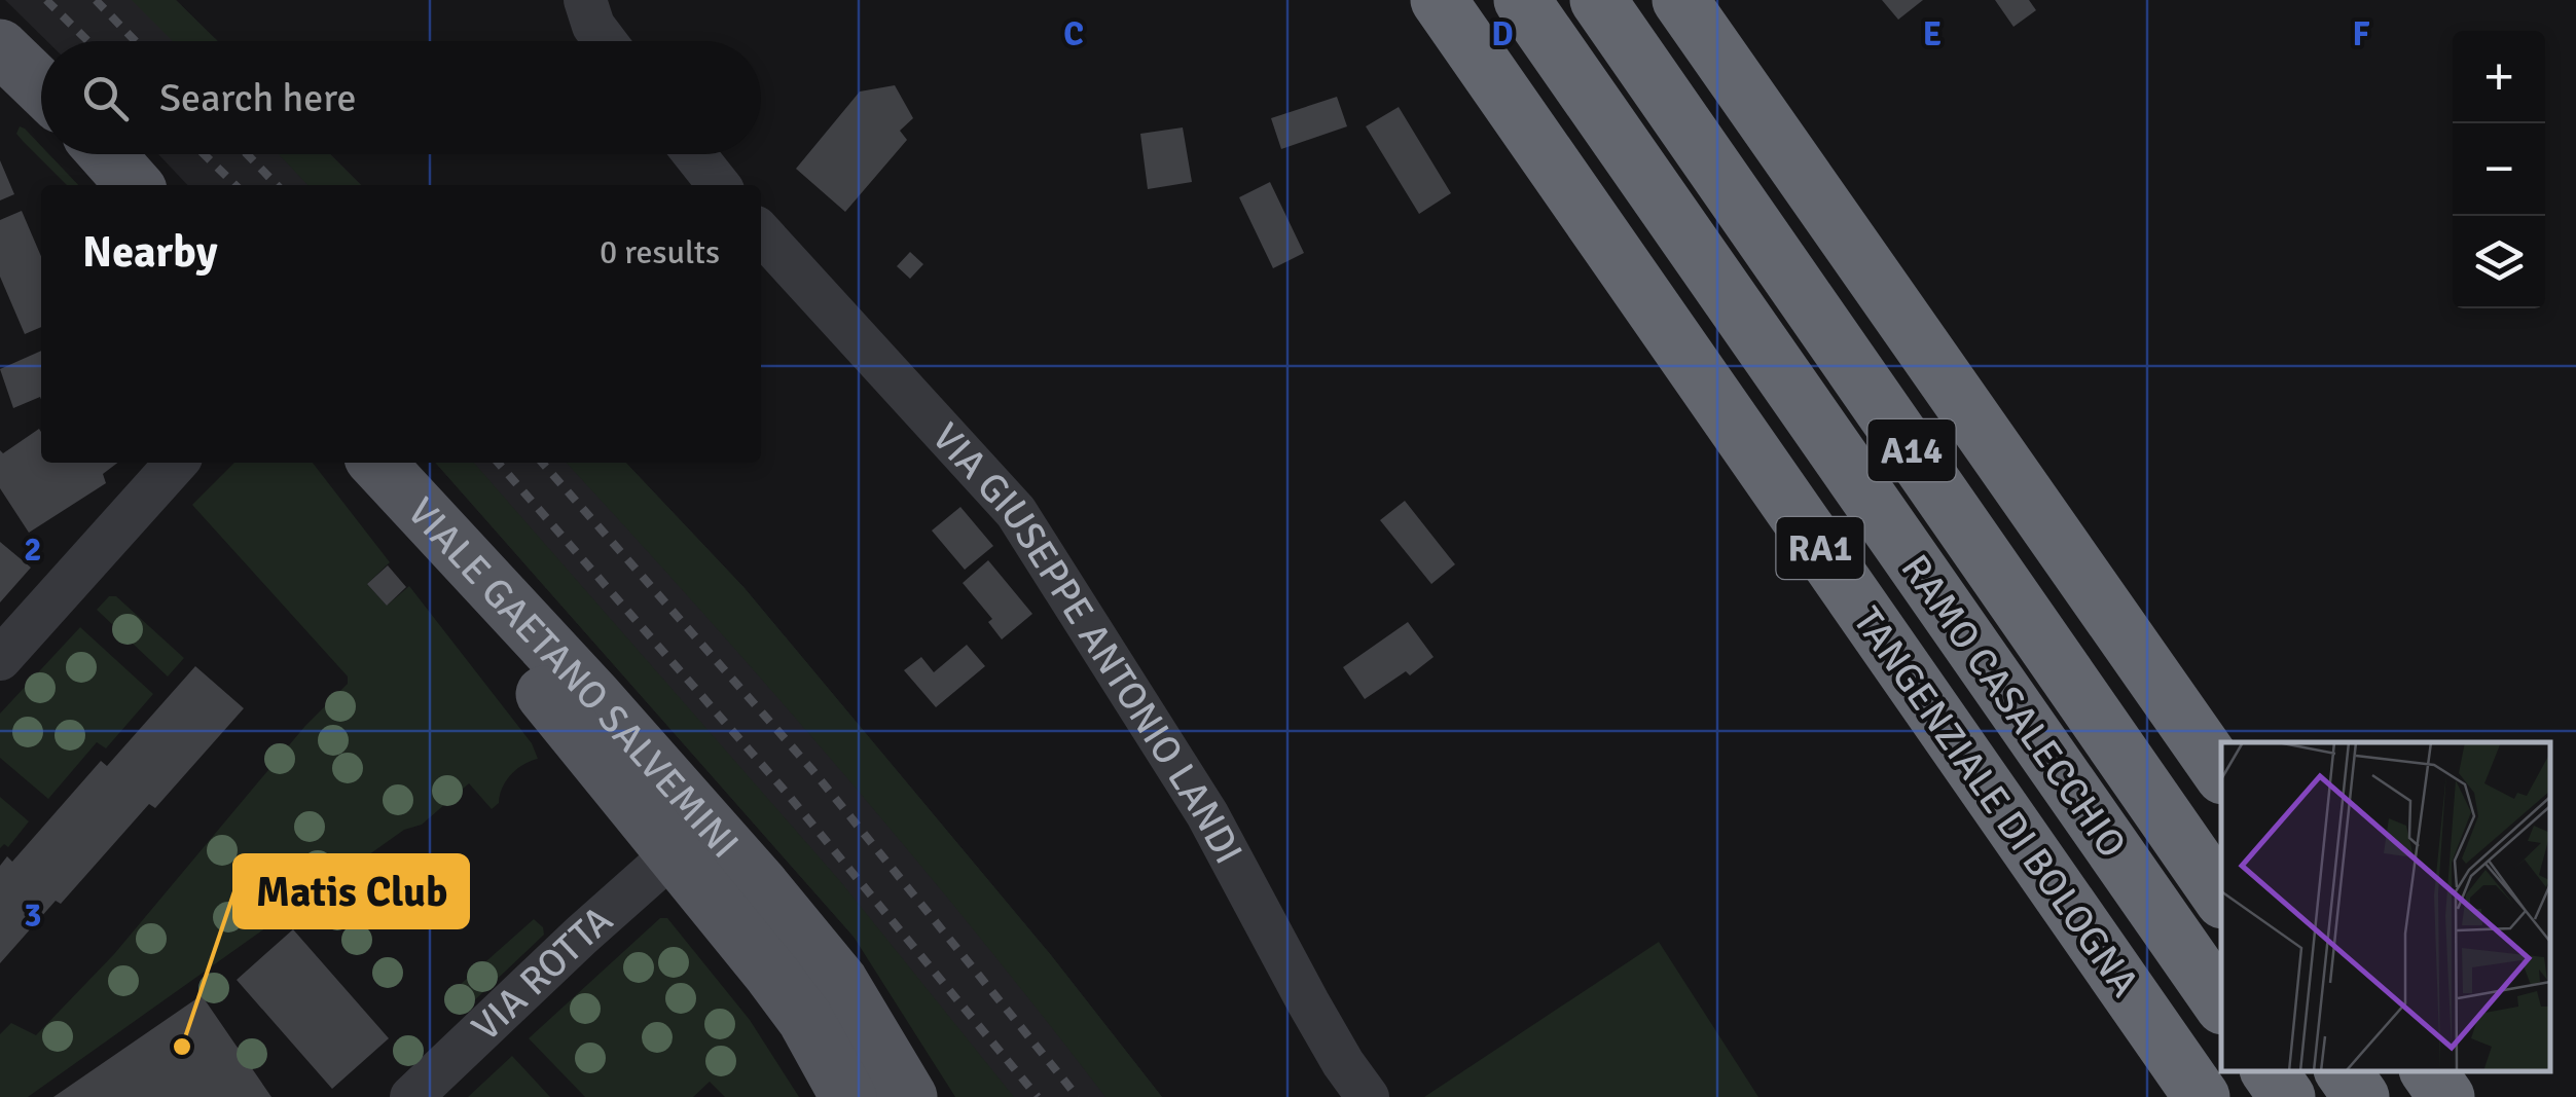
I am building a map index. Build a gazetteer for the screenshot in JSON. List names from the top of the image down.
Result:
{
  "streets": {
    "highway": [
      "A14",
      "RA1",
      "RAMO CASALECCHIO",
      "TANGENZIALE DI BOLOGNA"
    ],
    "main road": ["VIALE GAETANO SALVEMINI"],
    "street": ["VIA GIUSEPPE ANTONIO LANDI", "VIA ROTTA"]
  },
  "crossings": [
    ["VIALE GAETANO SALVEMINI", "VIA ROTTA"]
  ],
  "places": ["Matis Club"],
  "page": {
    "map_buttons": ["+", "−"],
    "search": "Search here",
    "heading": ["Nearby", "0 results"]
  },
  "grid": {
    "columns": [
      "C",
      "D",
      "E",
      "F"
    ],
    "rows": ["2", "3"]
  }
}
